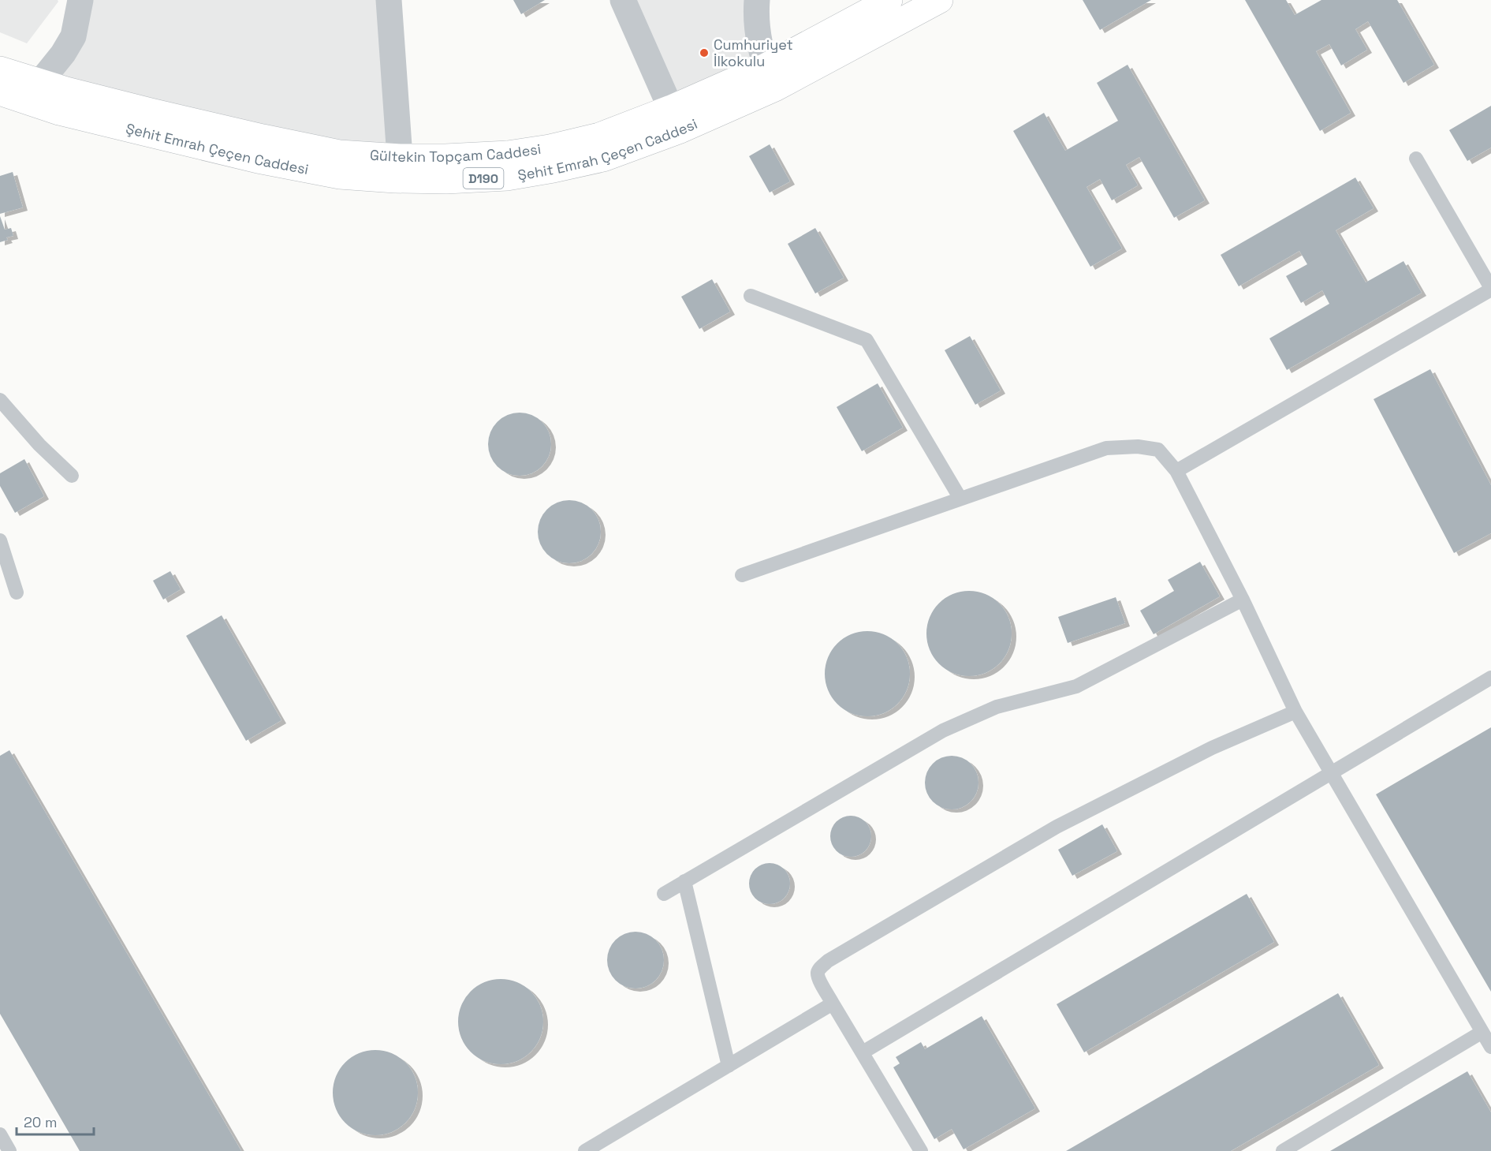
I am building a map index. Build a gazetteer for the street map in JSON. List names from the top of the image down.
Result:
{
  "streets": {
    "highway": ["Şehit Emrah Çeçen Caddesi", "Gültekin Topçam Caddesi", "D190"]
  },
  "crossings": [
    ["Şehit Emrah Çeçen Caddesi", "Gültekin Topçam Caddesi"],
    ["Gültekin Topçam Caddesi", "D190"]
  ],
  "places": ["Cumhuriyet İlkokulu"],
  "scale_bar": "20 m"
}
